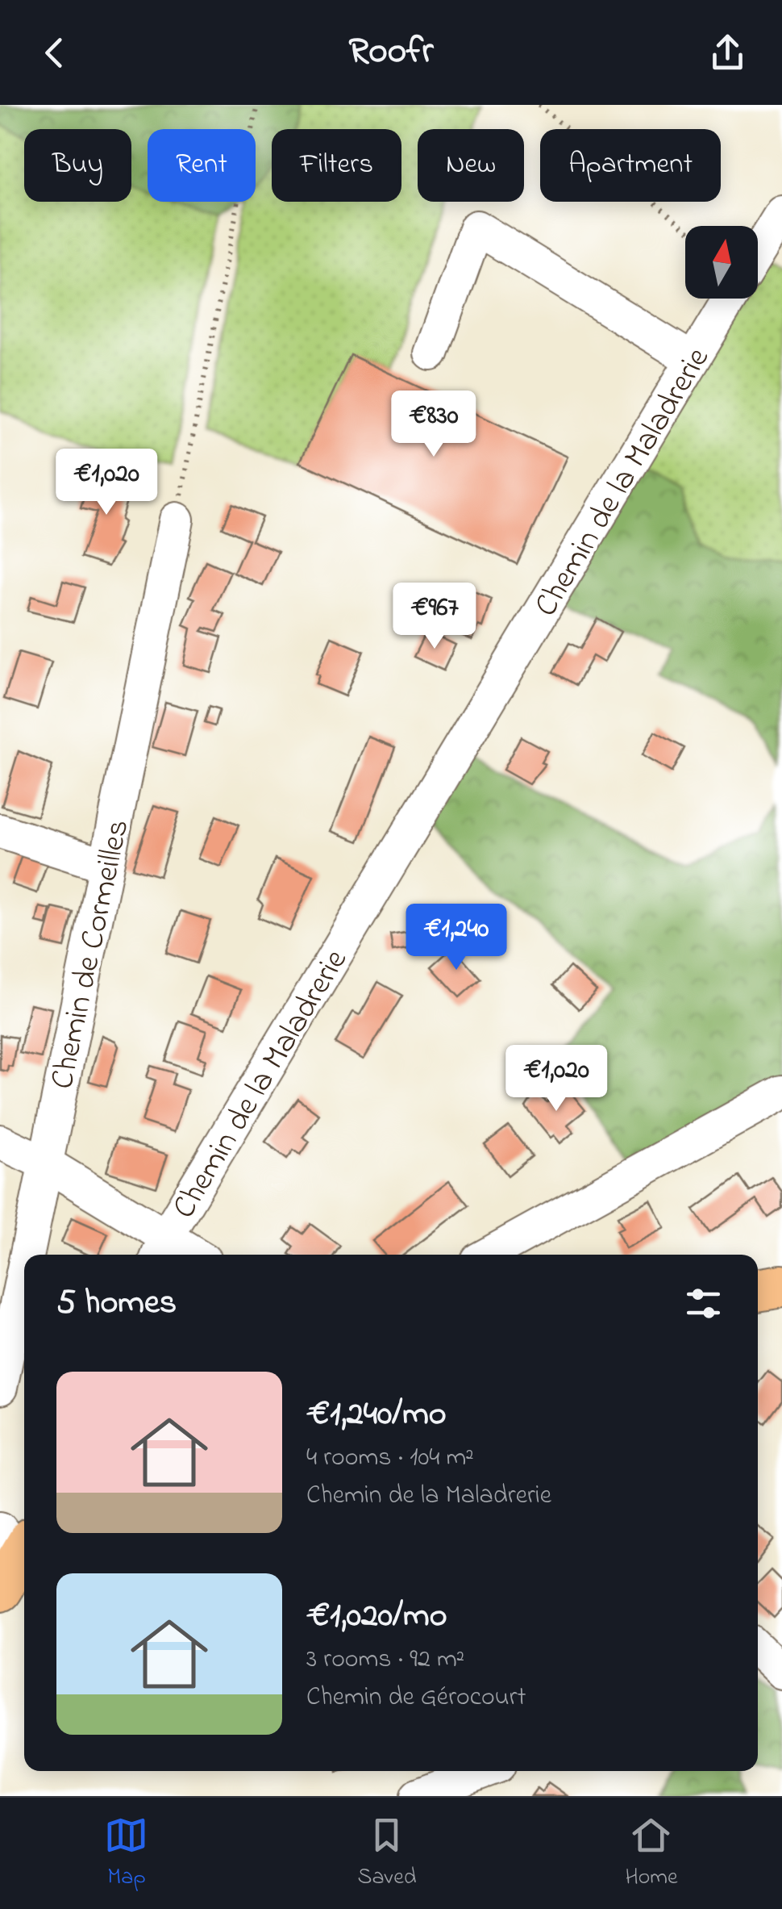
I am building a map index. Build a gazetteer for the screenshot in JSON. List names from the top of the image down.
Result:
{
  "streets": {
    "street": ["Chemin de la Maladrerie", "Chemin de Cormeilles"]
  },
  "north": "top",
  "page": {
    "header": "Roofr",
    "chip": [
      "Buy",
      "Rent",
      "Filters",
      "New",
      "Apartment"
    ],
    "price": [
      "€830",
      "€1,020",
      "€967",
      "€1,240",
      "€1,020"
    ],
    "heading": "5 homes",
    "list": [
      {
        "name": "€1,240/mo",
        "note": "4 rooms · 104 m² · Chemin de la Maladrerie"
      },
      {
        "name": "€1,020/mo",
        "note": "3 rooms · 92 m² · Chemin de Gérocourt"
      }
    ],
    "tabs": ["Map", "Saved", "Home"]
  }
}
